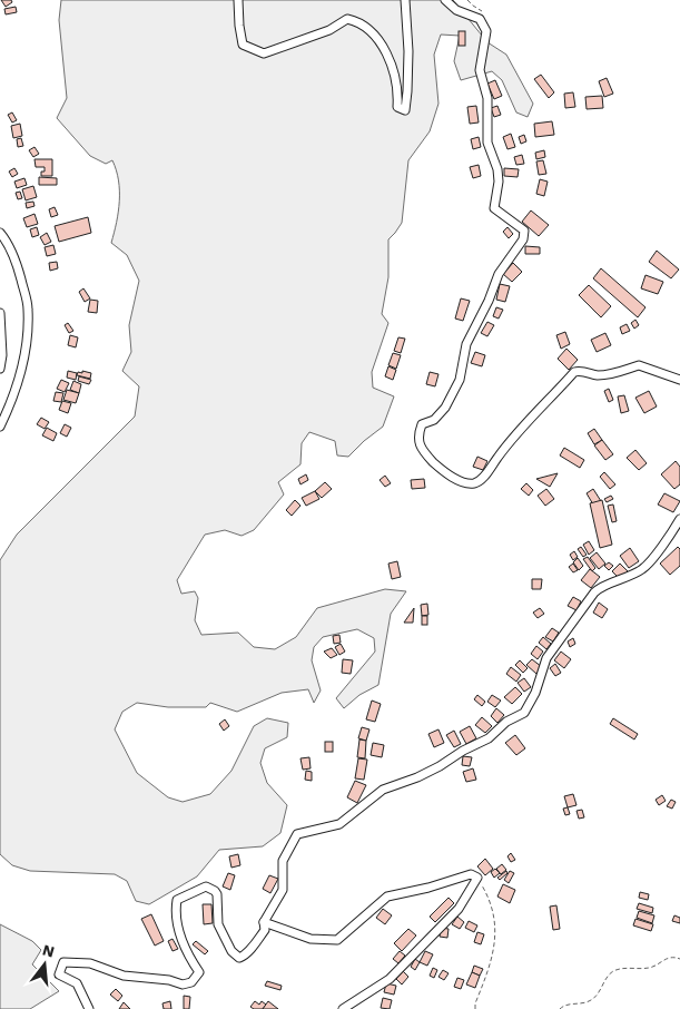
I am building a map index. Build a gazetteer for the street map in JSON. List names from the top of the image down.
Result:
{
  "north": "top"
}
